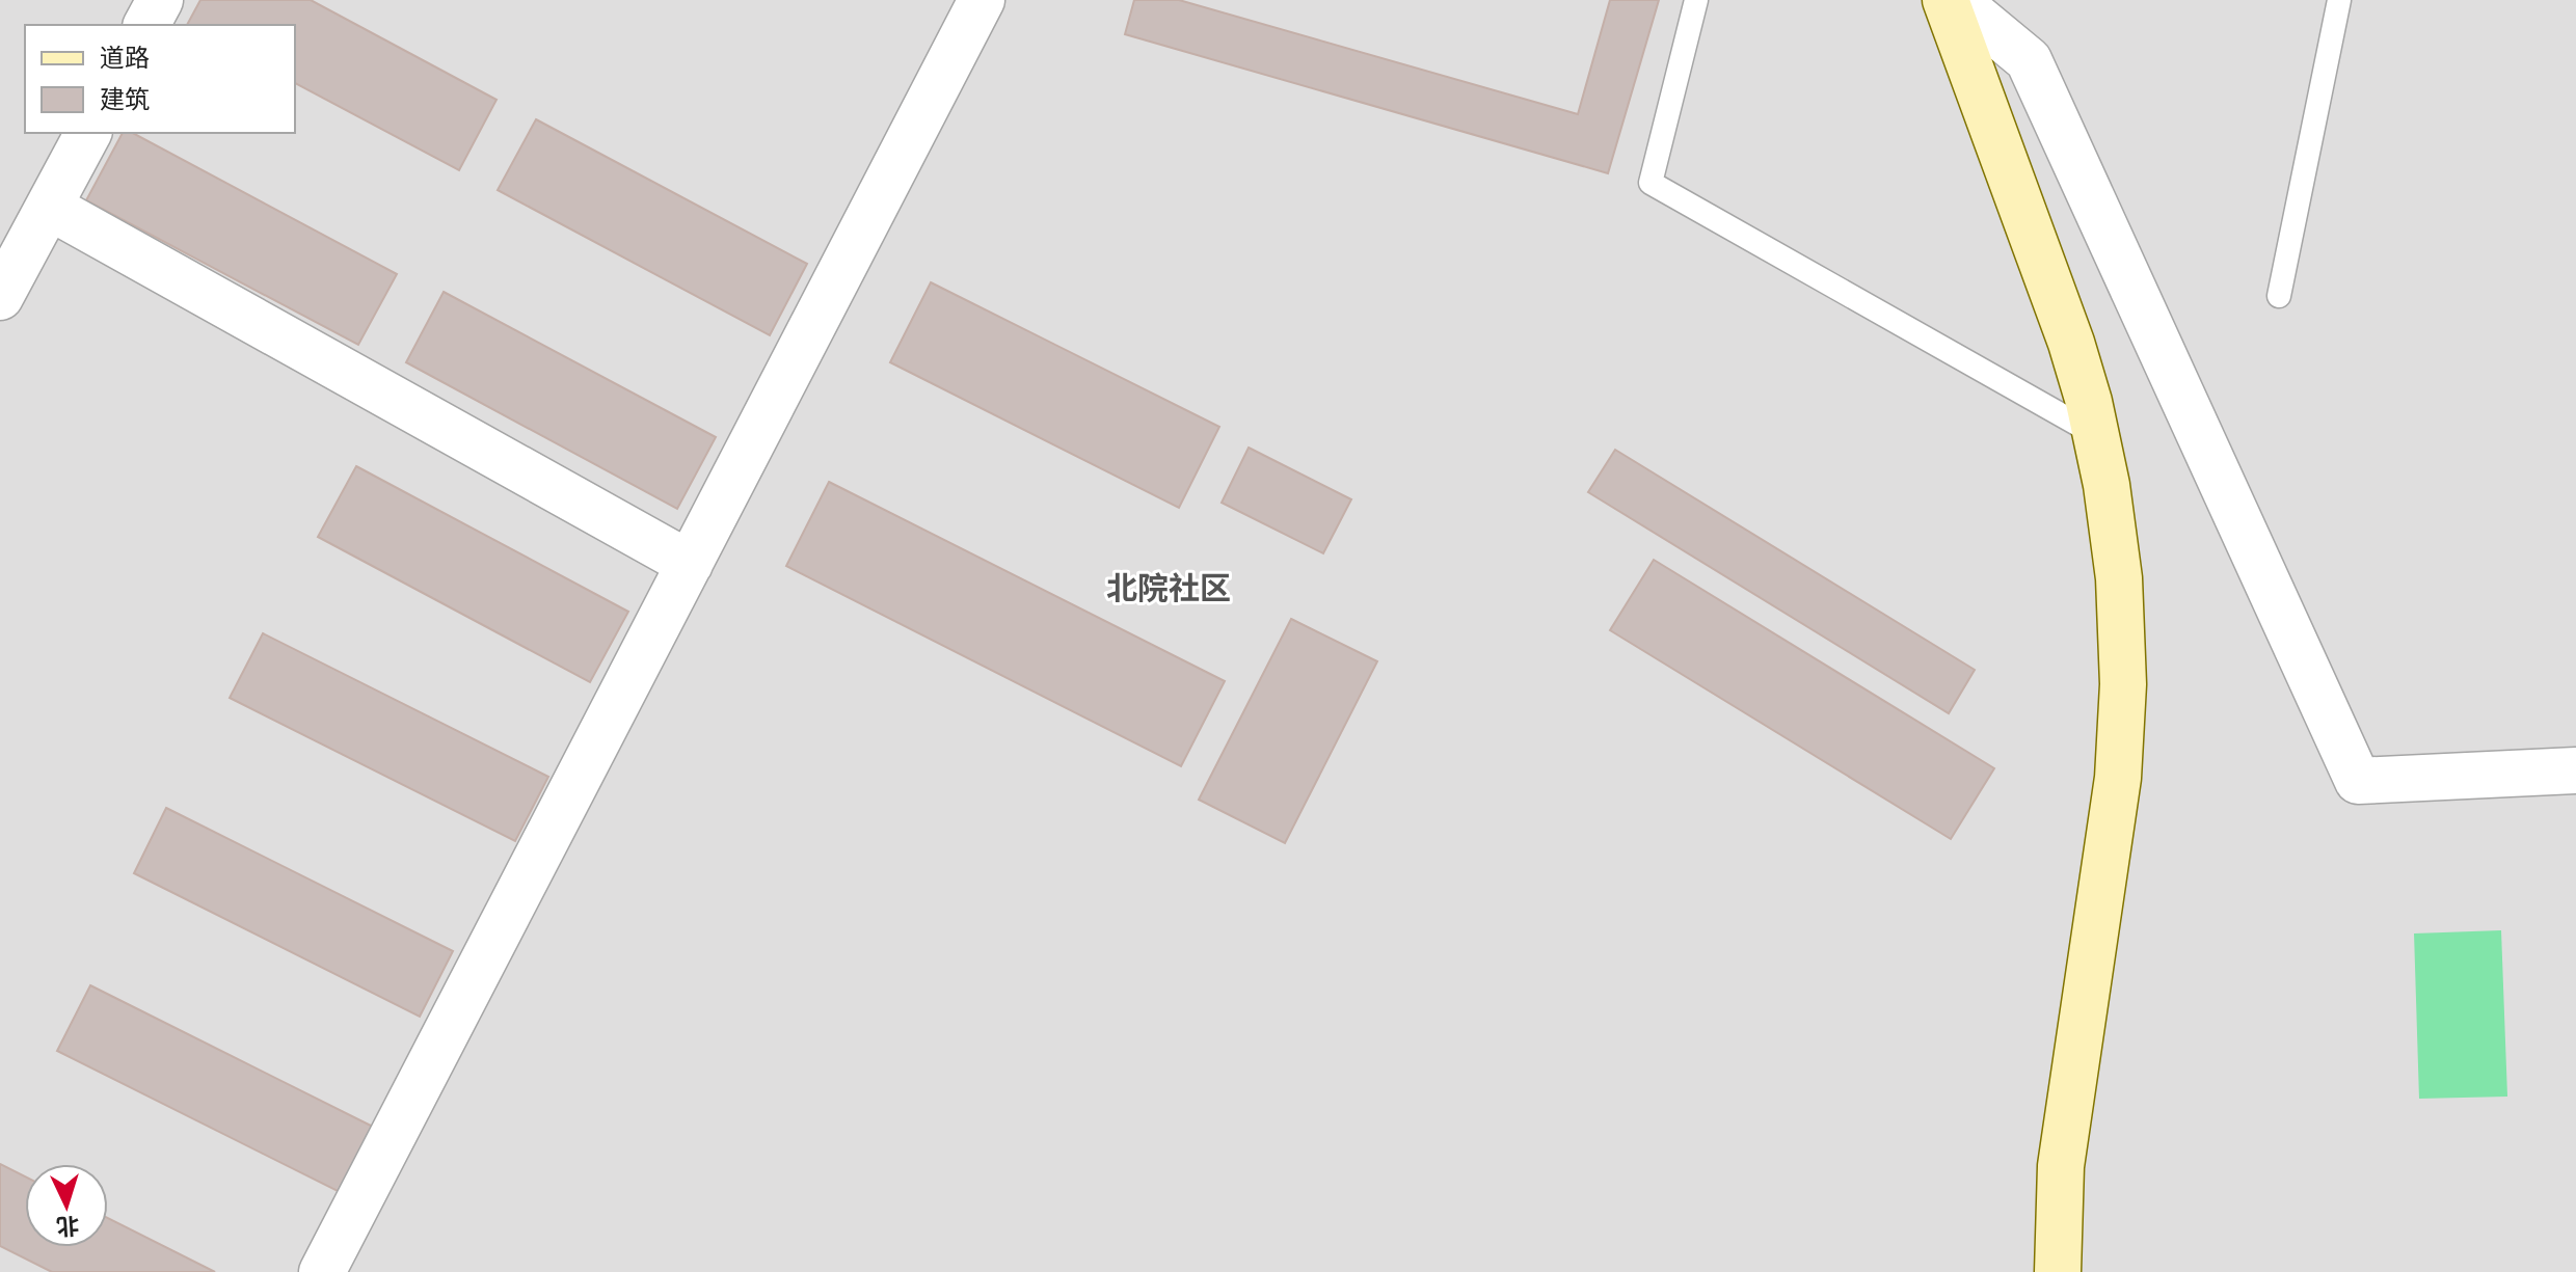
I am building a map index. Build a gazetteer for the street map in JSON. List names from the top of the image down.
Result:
{
  "districts": ["北院社区"],
  "legend": ["道路", "建筑"],
  "north": "bottom"
}
